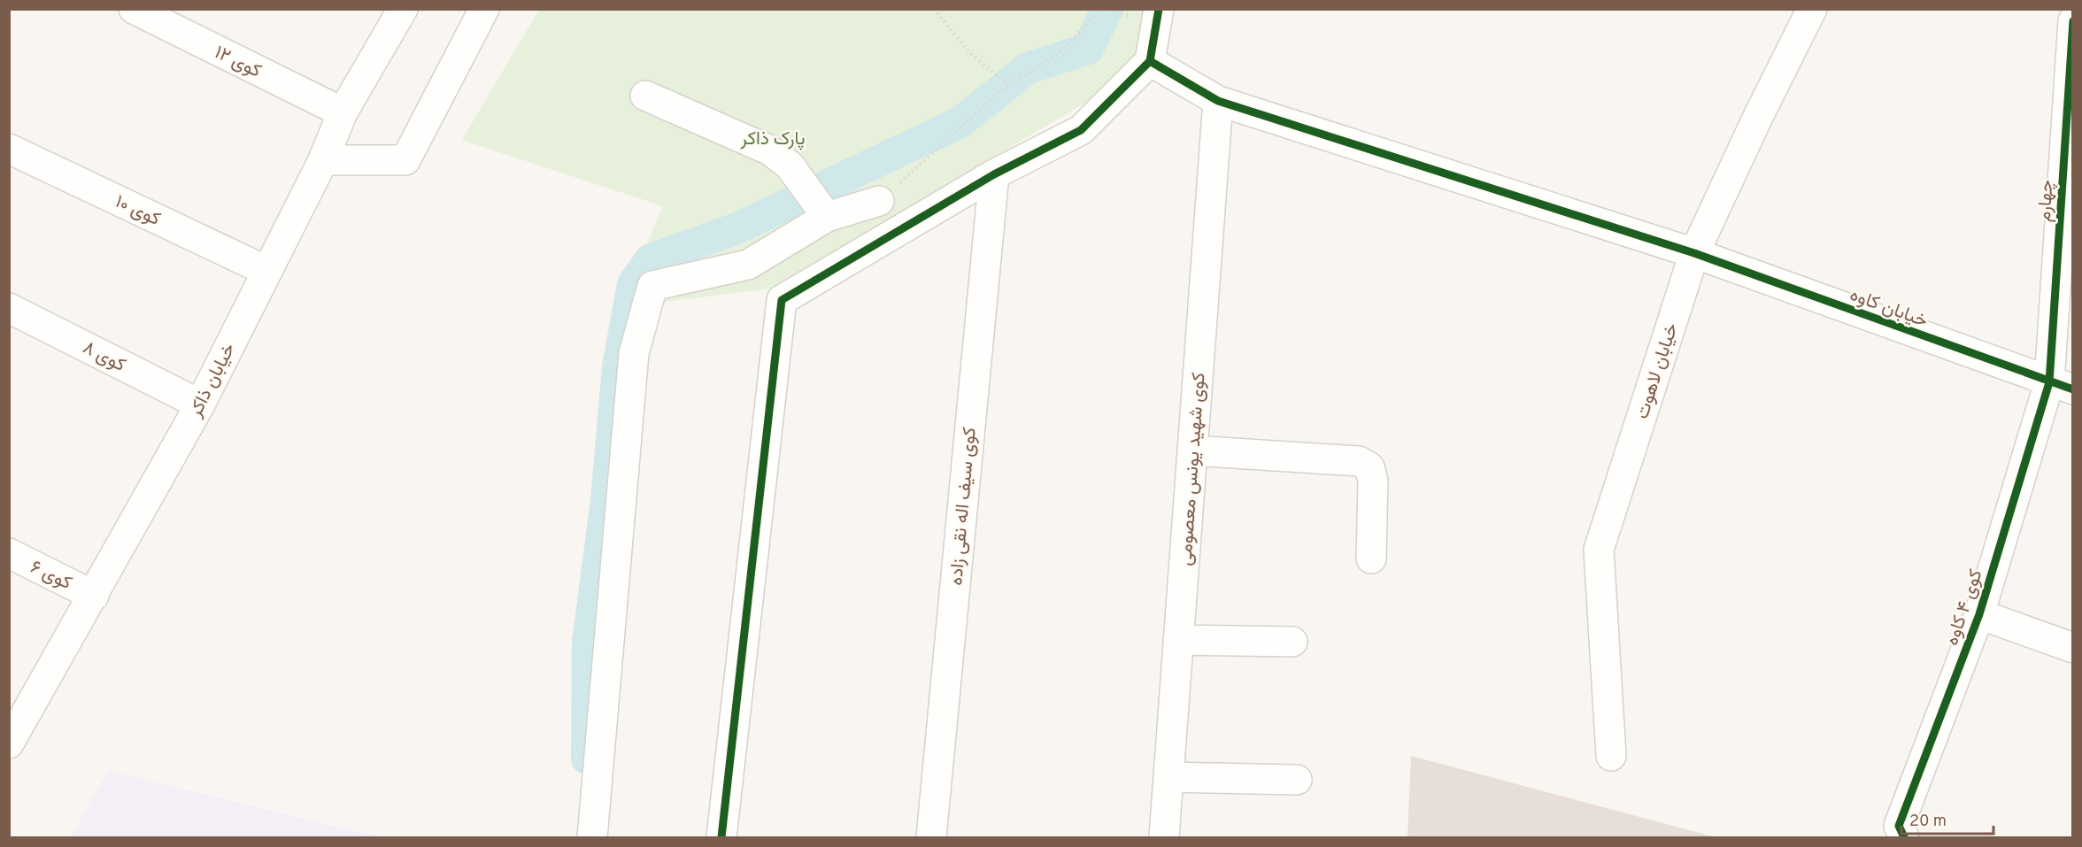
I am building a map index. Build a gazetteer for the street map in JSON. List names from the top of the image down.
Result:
{
  "streets": {
    "street": [
      "کوی ۱۲",
      "چهارم",
      "کوی ۱۰",
      "خیابان کاوه",
      "کوی ۸",
      "خیابان لاهوت",
      "خیابان ذاکر",
      "کوی شهید یونس معصومی",
      "کوی سیف اله نقی زاده",
      "کوی ۶",
      "کوی ۴ کاوه"
    ]
  },
  "crossings": [
    ["کوی ۱۲", "خیابان ذاکر"],
    ["چهارم", "خیابان کاوه"],
    ["چهارم", "کوی ۴ کاوه"],
    ["کوی ۱۰", "خیابان ذاکر"],
    ["خیابان کاوه", "خیابان لاهوت"],
    ["خیابان کاوه", "کوی شهید یونس معصومی"],
    ["خیابان کاوه", "کوی ۴ کاوه"],
    ["کوی ۸", "خیابان ذاکر"],
    ["خیابان ذاکر", "کوی ۶"]
  ],
  "parks": ["پارک ذاکر"],
  "scale_bar": "20 m"
}
